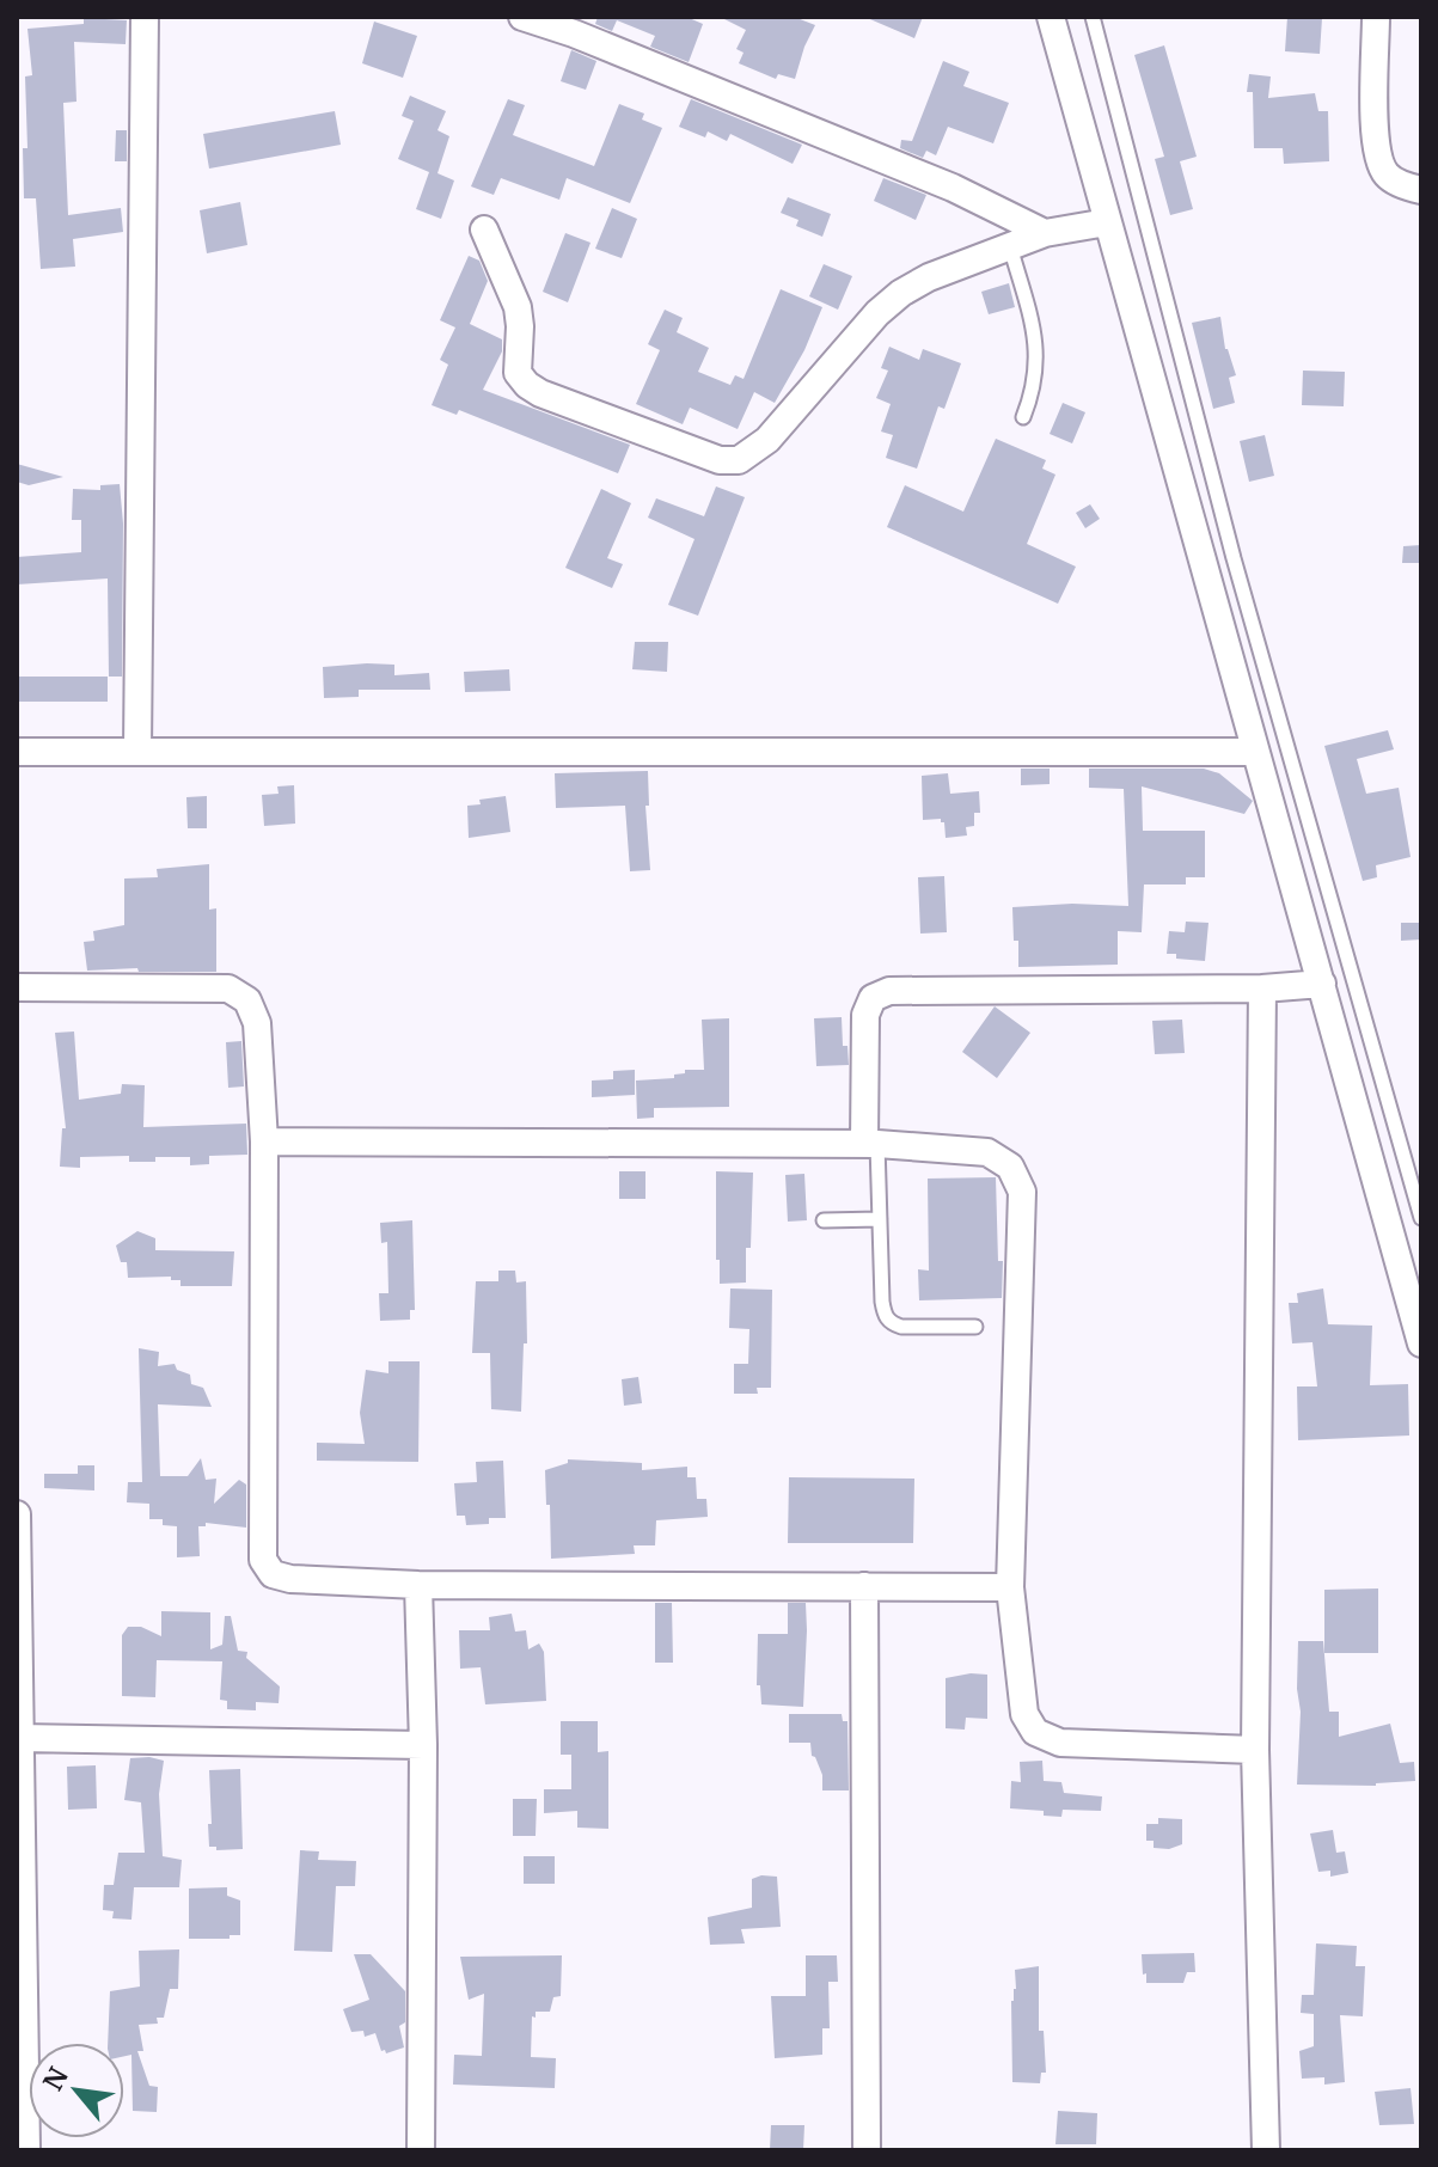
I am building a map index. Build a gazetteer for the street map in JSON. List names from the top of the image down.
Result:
{
  "north": "top left"
}
